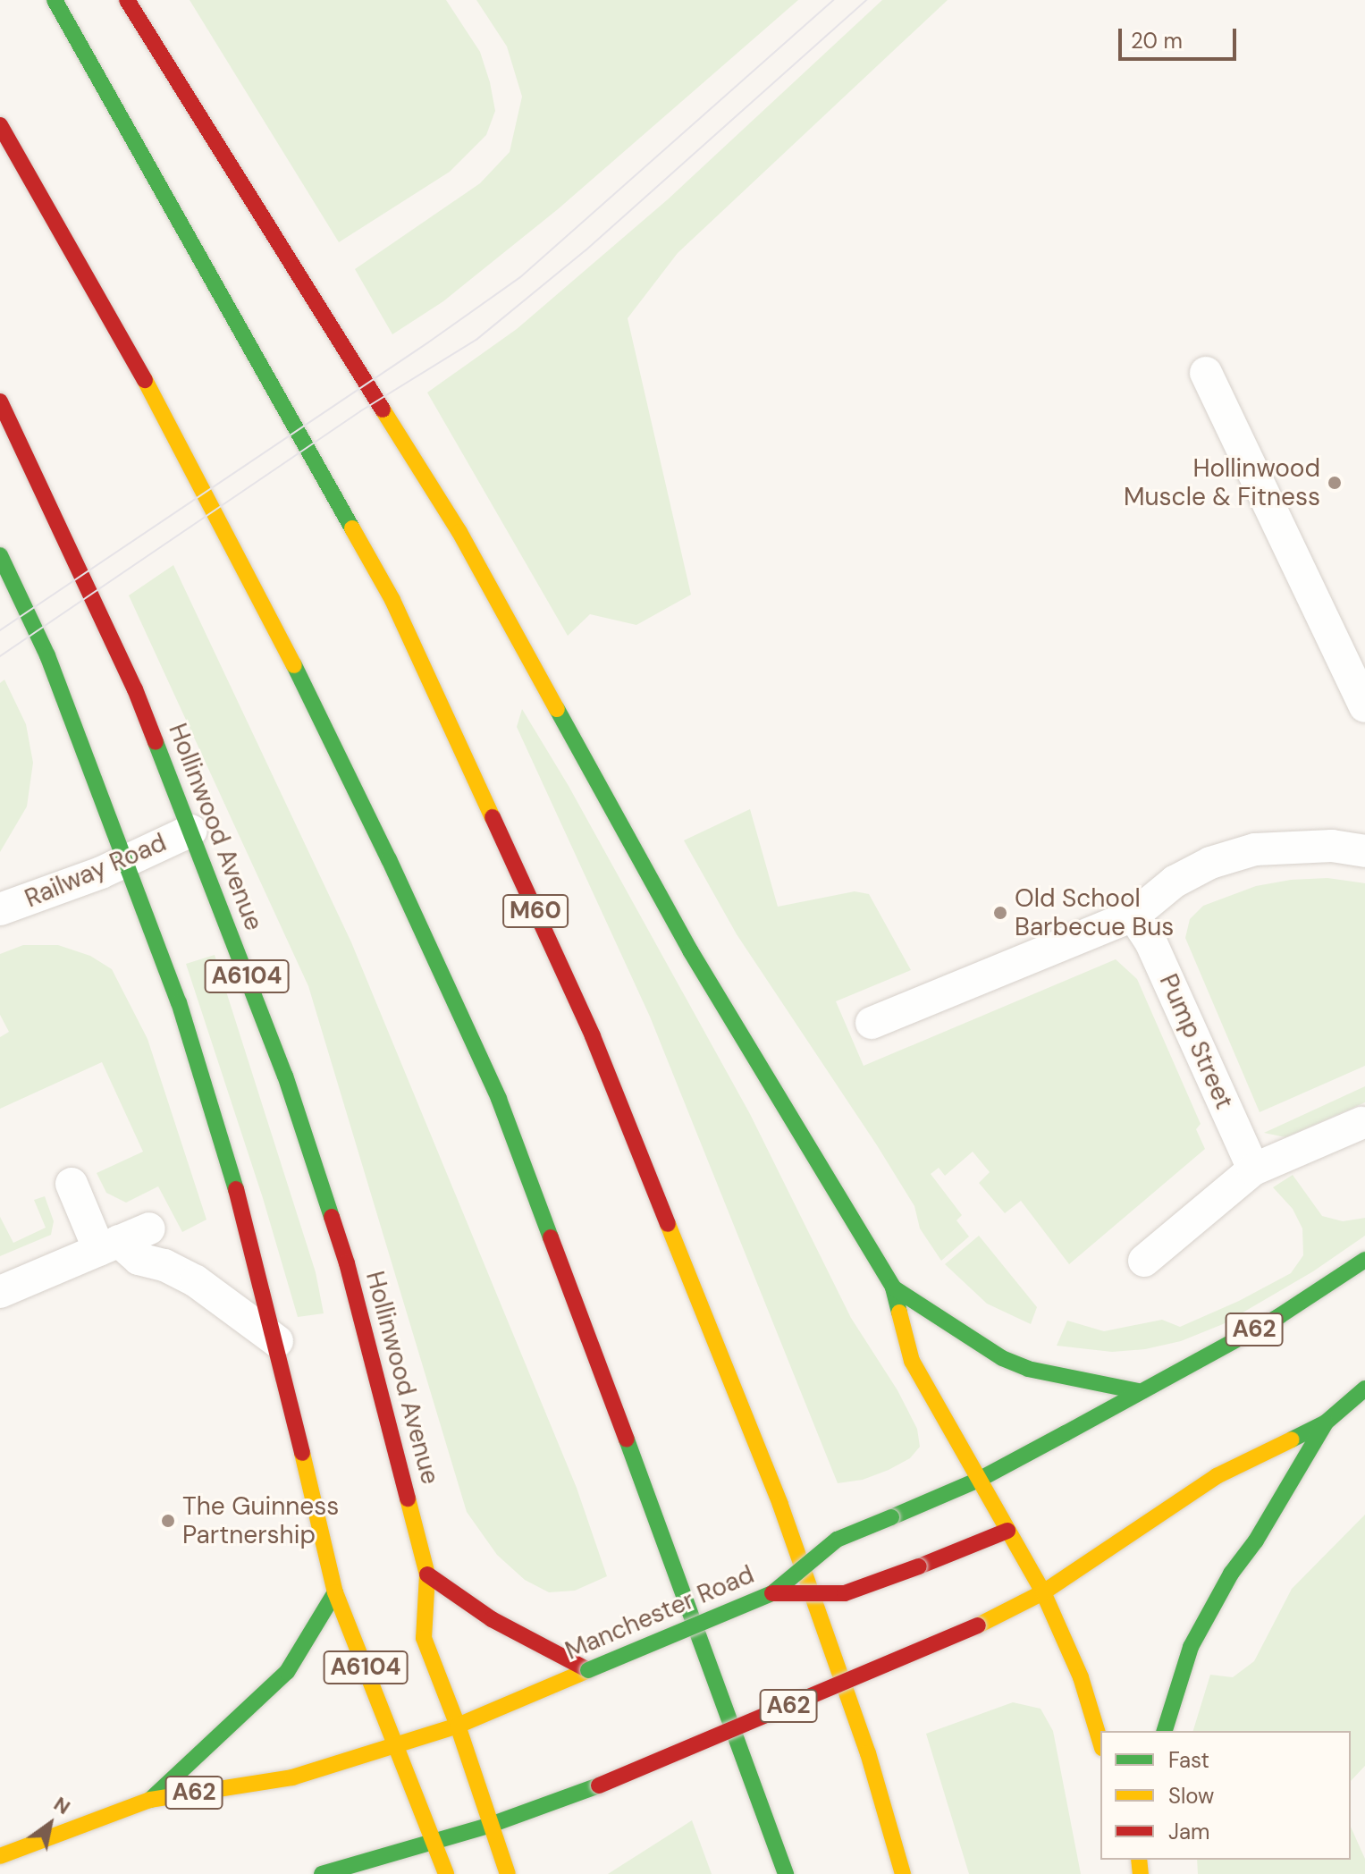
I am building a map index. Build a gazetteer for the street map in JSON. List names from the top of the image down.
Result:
{
  "streets": {
    "highway": [
      "Hollinwood Avenue",
      "M60",
      "A6104",
      "A62",
      "Manchester Road"
    ],
    "street": ["Railway Road", "Pump Street"]
  },
  "crossings": [
    ["Hollinwood Avenue", "Railway Road"],
    ["Hollinwood Avenue", "A6104"],
    ["Railway Road", "A6104"],
    ["A6104", "A62"],
    ["A6104", "Manchester Road"],
    ["A62", "Manchester Road"]
  ],
  "places": ["Hollinwood Muscle & Fitness", "Old School Barbecue Bus", "The Guinness Partnership"],
  "legend": ["Fast", "Slow", "Jam"],
  "scale_bar": "20 m",
  "north": "top right"
}
